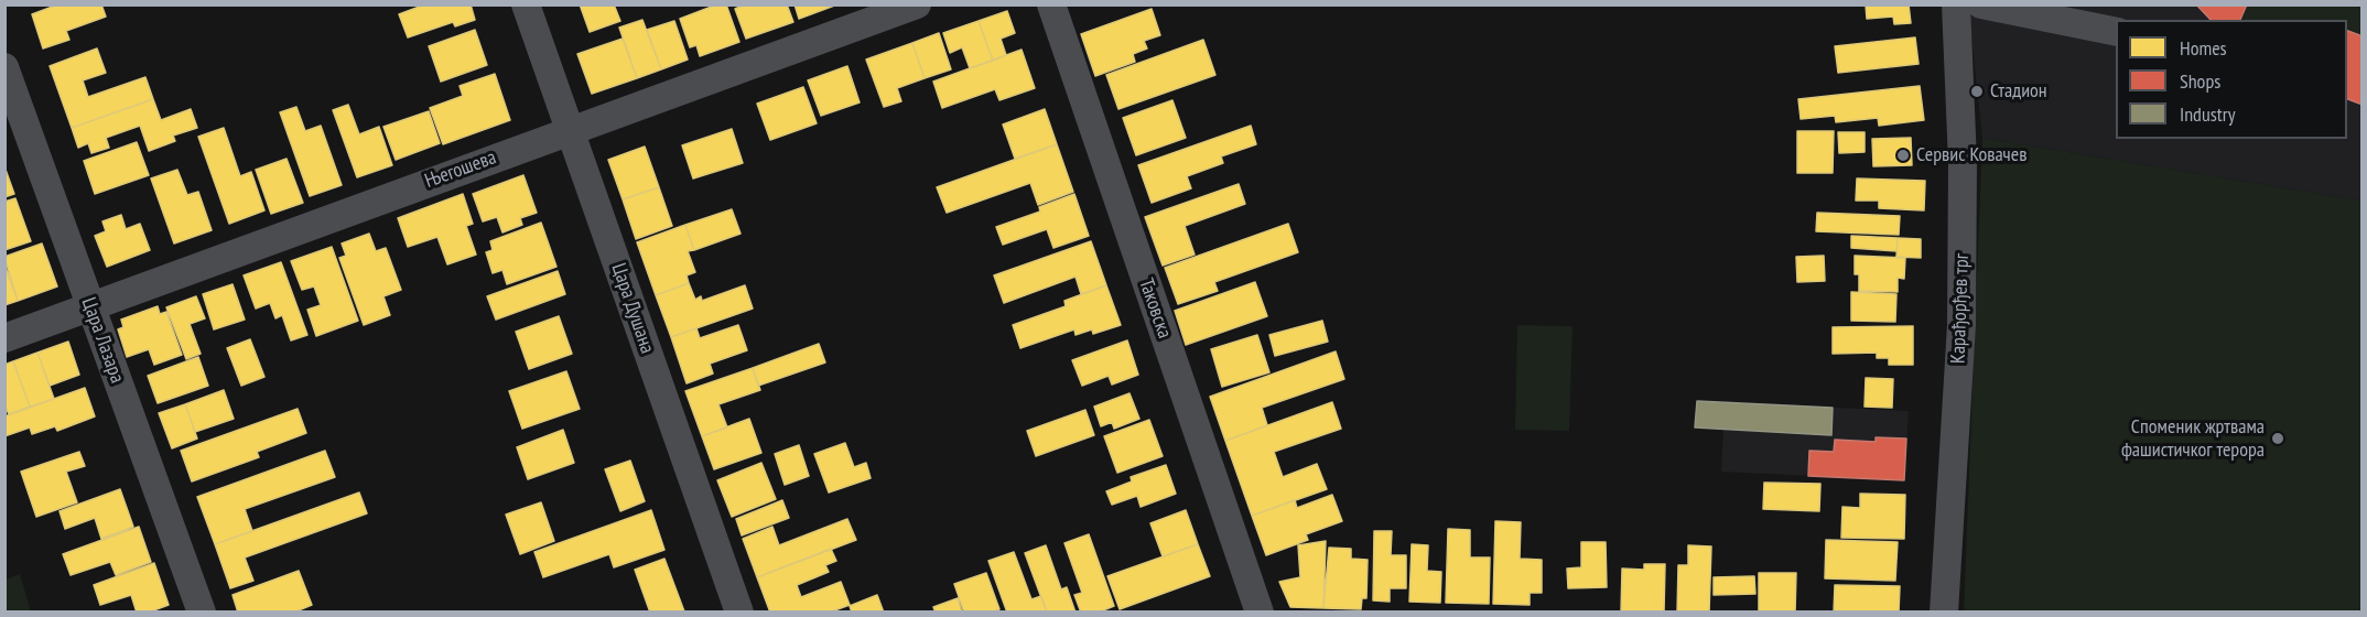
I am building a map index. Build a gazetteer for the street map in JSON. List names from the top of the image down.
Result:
{
  "streets": {
    "street": [
      "Његошева",
      "Цара Душана",
      "Таковска",
      "Карађорђев трг",
      "Цара Лазара"
    ]
  },
  "crossings": [
    ["Његошева", "Цара Душана"],
    ["Његошева", "Цара Лазара"]
  ],
  "places": ["Стадион", "Сервис Ковачев", "Споменик жртвама фашистичког терора"],
  "legend": ["Homes", "Shops", "Industry"]
}
